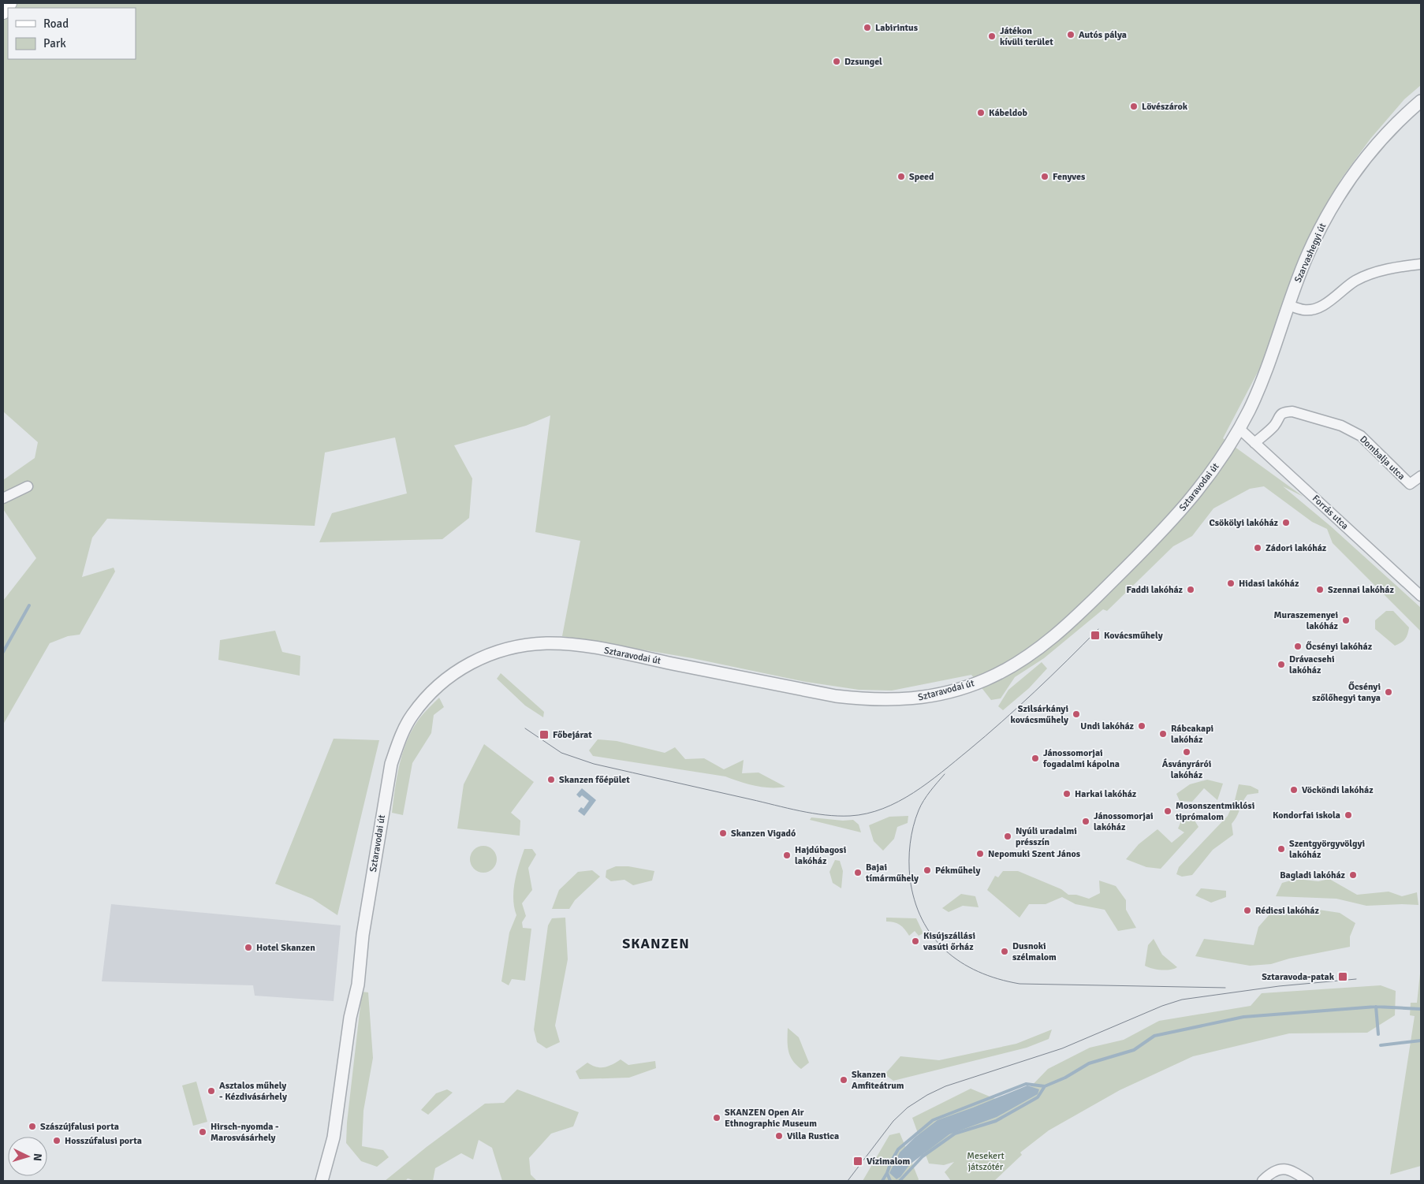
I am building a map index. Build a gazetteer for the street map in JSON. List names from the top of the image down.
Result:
{
  "streets": {
    "street": [
      "Szarvashegyi út",
      "Dombalja utca",
      "Sztaravodai út",
      "Forrás utca"
    ]
  },
  "crossings": [
    ["Szarvashegyi út", "Sztaravodai út"],
    ["Szarvashegyi út", "Forrás utca"],
    ["Dombalja utca", "Forrás utca"],
    ["Sztaravodai út", "Forrás utca"]
  ],
  "districts": ["SKANZEN"],
  "parks": ["Mesekert játszótér"],
  "places": {
    "other": [
      "Labirintus",
      "Autós pálya",
      "Játékon kívüli terület",
      "Dzsungel",
      "Lövészárok",
      "Kábeldob",
      "Speed",
      "Fenyves",
      "Csökölyi lakóház",
      "Zádori lakóház",
      "Hidasi lakóház",
      "Faddi lakóház",
      "Szennai lakóház",
      "Muraszemenyei lakóház",
      "Őcsényi lakóház",
      "Drávacsehi lakóház",
      "Őcsényi szőlőhegyi tanya",
      "Szilsárkányi kovácsműhely",
      "Undi lakóház",
      "Rábcakapi lakóház",
      "Ásványrárói lakóház",
      "Jánossomorjai fogadalmi kápolna",
      "Skanzen főépület",
      "Vöcköndi lakóház",
      "Harkai lakóház",
      "Mosonszentmiklósi tiprómalom",
      "Kondorfai iskola",
      "Jánossomorjai lakóház",
      "Skanzen Vigadó",
      "Nyúli uradalmi présszín",
      "Szentgyörgyvölgyi lakóház",
      "Nepomuki Szent János",
      "Hajdúbagosi lakóház",
      "Pékműhely",
      "Bajai tímárműhely",
      "Bagladi lakóház",
      "Rédicsi lakóház",
      "Kisújszállási vasúti őrház",
      "Hotel Skanzen",
      "Dusnoki szélmalom",
      "Skanzen Amfiteátrum",
      "Asztalos műhely - Kézdivásárhely",
      "SKANZEN Open Air Ethnographic Museum",
      "Szászújfalusi porta",
      "Hirsch-nyomda - Marosvásárhely",
      "Villa Rustica",
      "Hosszúfalusi porta"
    ],
    "transit": [
      "Kovácsműhely",
      "Főbejárat",
      "Sztaravoda-patak",
      "Vízimalom"
    ]
  },
  "legend": ["Road", "Park"],
  "north": "right"
}
